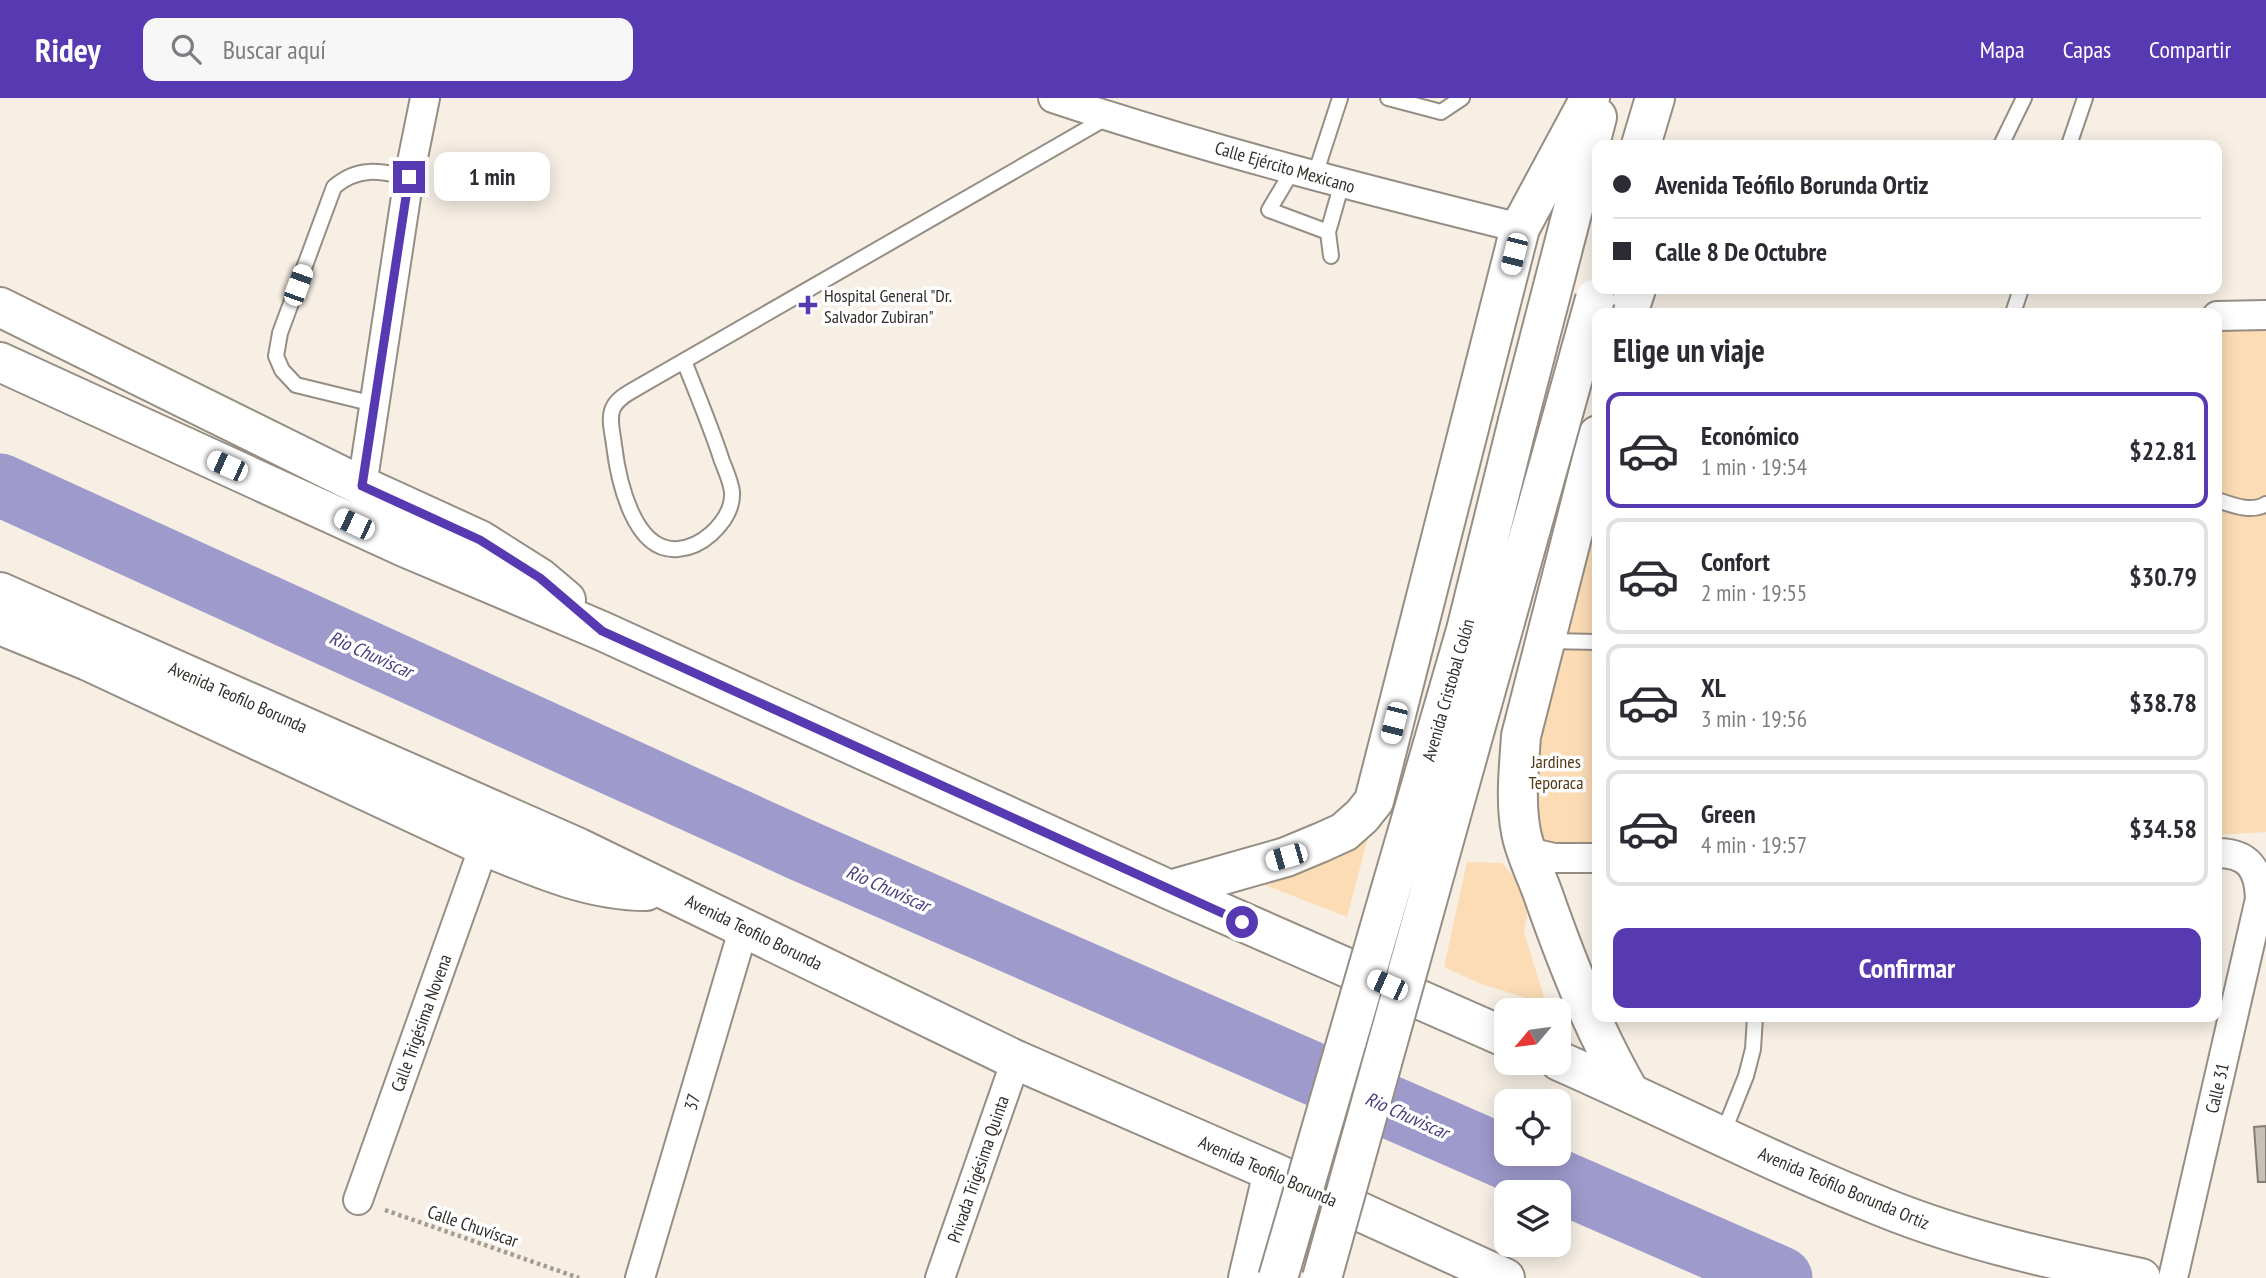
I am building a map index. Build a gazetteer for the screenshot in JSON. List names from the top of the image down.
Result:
{
  "streets": {
    "main road": ["Avenida Cristobal Colón", "Avenida Teofilo Borunda", "Avenida Teófilo Borunda Ortiz"],
    "street": [
      "Calle Ejército Mexicano",
      "Calle Trigésima Novena",
      "Calle 31",
      "37",
      "Privada Trigésima Quinta"
    ],
    "path": ["Calle Chuvíscar"]
  },
  "crossings": [
    ["Avenida Teofilo Borunda", "37"],
    ["Avenida Teofilo Borunda", "Privada Trigésima Quinta"],
    ["Calle Trigésima Novena", "Calle Chuvíscar"]
  ],
  "water": ["Rio Chuviscar"],
  "parks": ["Jardines Teporaca"],
  "places": {
    "health": ["Hospital General \"Dr. Salvador Zubiran\""]
  },
  "north": "bottom left",
  "page": {
    "header": "Ridey",
    "search": "Buscar aquí",
    "nav": ["Mapa", "Capas", "Compartir"],
    "banner": ["Avenida Teófilo Borunda Ortiz", "Calle 8 De Octubre"],
    "bubble": "1 min",
    "heading": "Elige un viaje",
    "list": [
      {
        "name": "Económico",
        "note": "1 min · 19:54",
        "value": "$22.81"
      },
      {
        "name": "Confort",
        "note": "2 min · 19:55",
        "value": "$30.79"
      },
      {
        "name": "XL",
        "note": "3 min · 19:56",
        "value": "$38.78"
      },
      {
        "name": "Green",
        "note": "4 min · 19:57",
        "value": "$34.58"
      }
    ],
    "buttons": "Confirmar"
  }
}
